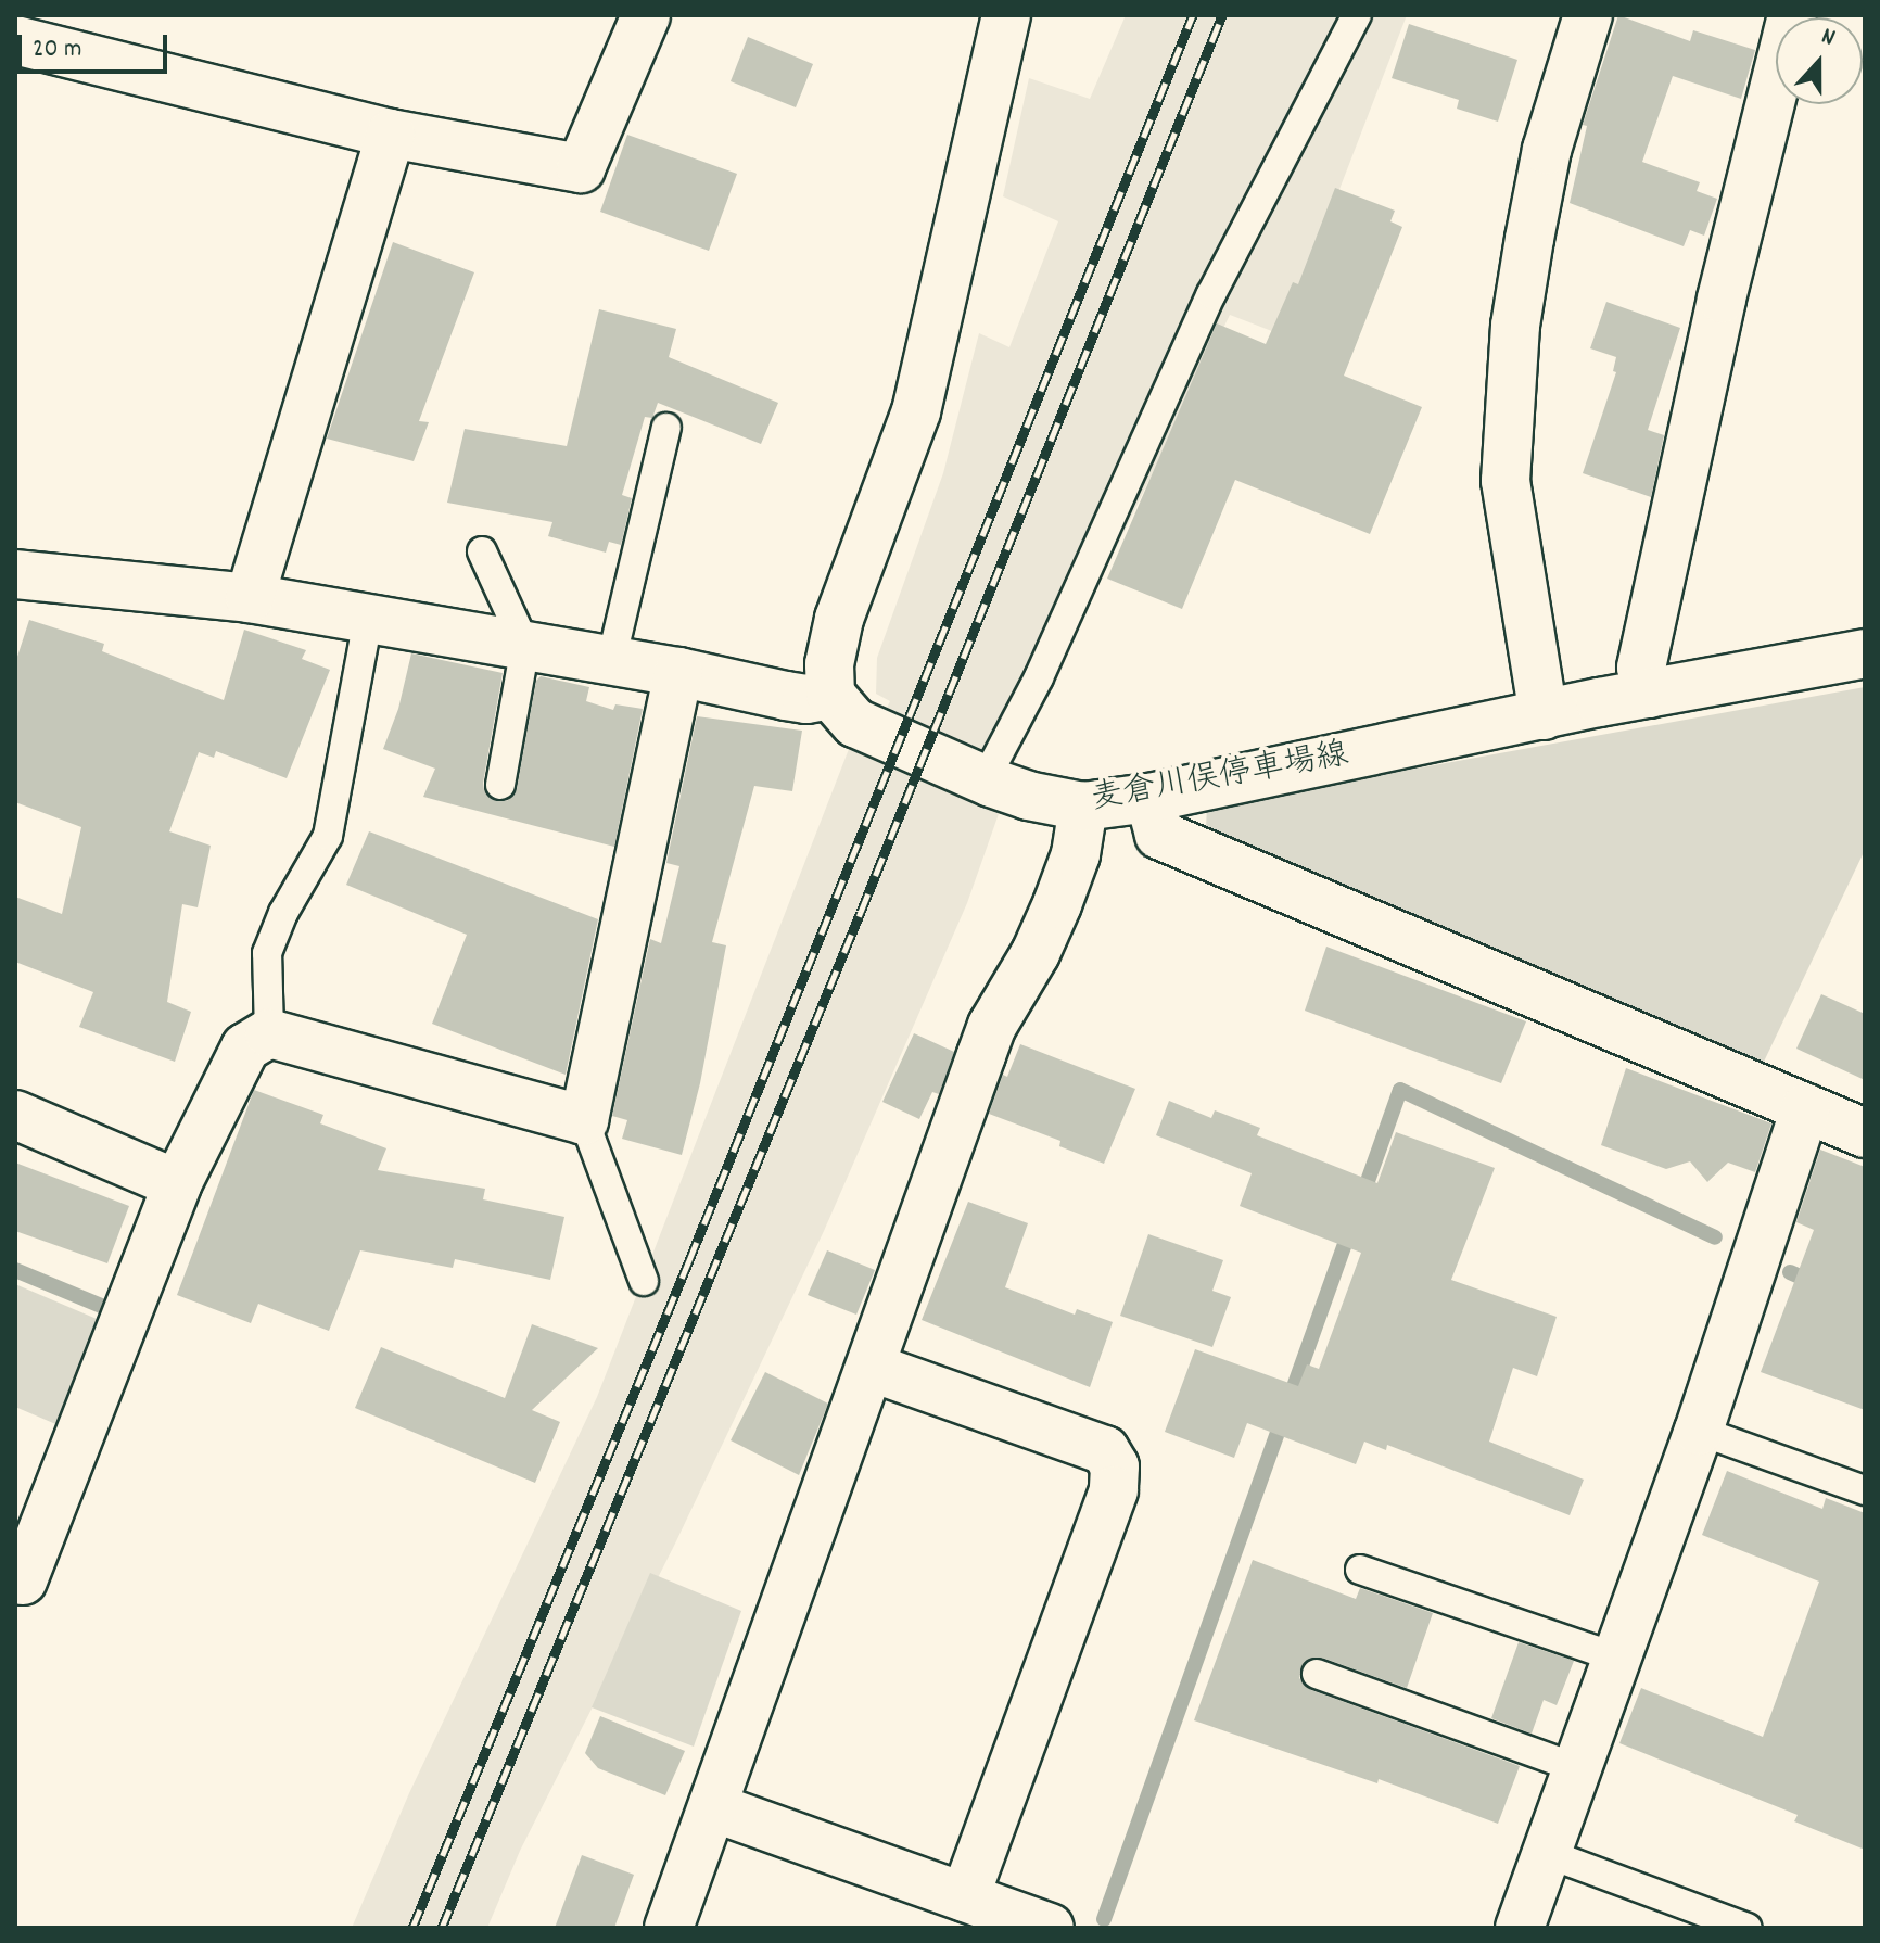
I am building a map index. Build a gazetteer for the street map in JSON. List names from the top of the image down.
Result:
{
  "streets": {
    "street": ["麦倉川俣停車場線"]
  },
  "scale_bar": "20 m",
  "north": "top"
}
